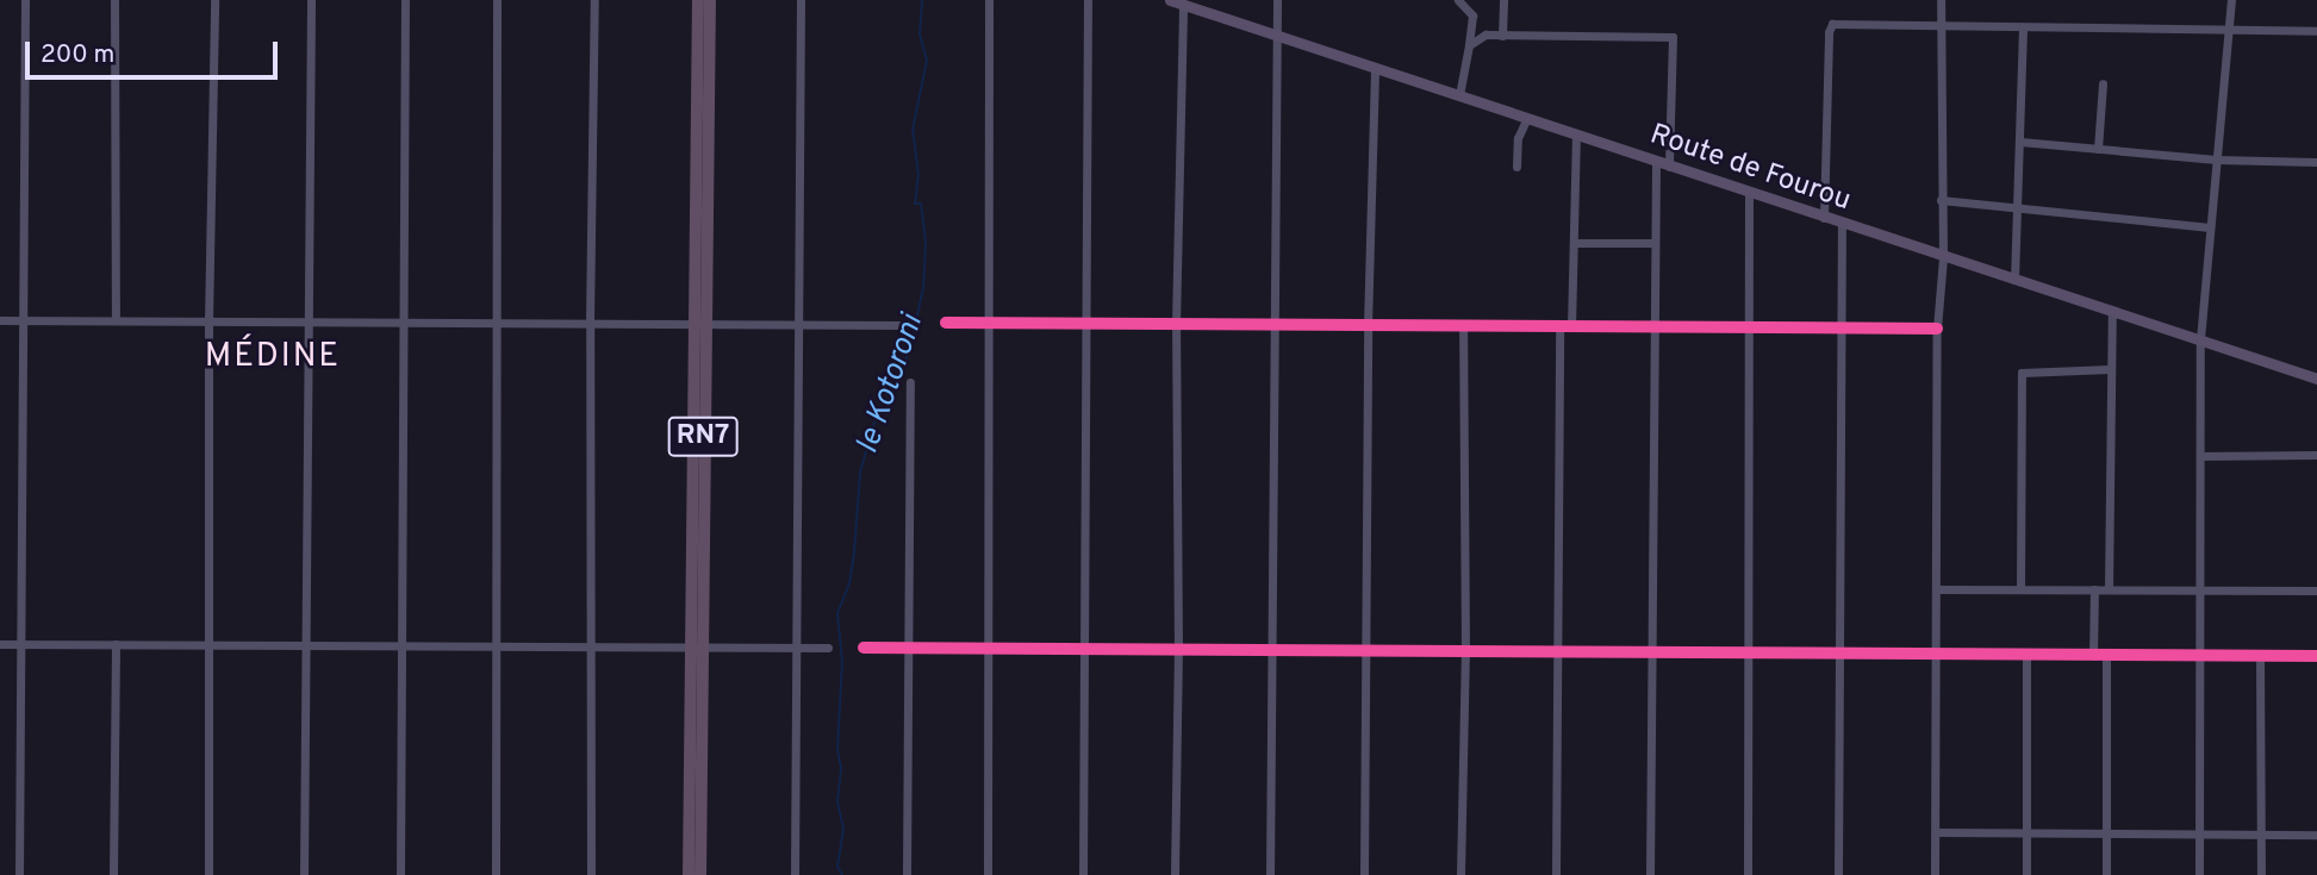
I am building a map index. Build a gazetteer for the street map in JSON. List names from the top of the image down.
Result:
{
  "streets": {
    "highway": ["RN7"],
    "main road": ["Route de Fourou"]
  },
  "districts": ["MÉDINE"],
  "water": ["le Kotoroni"],
  "scale_bar": "200 m"
}
